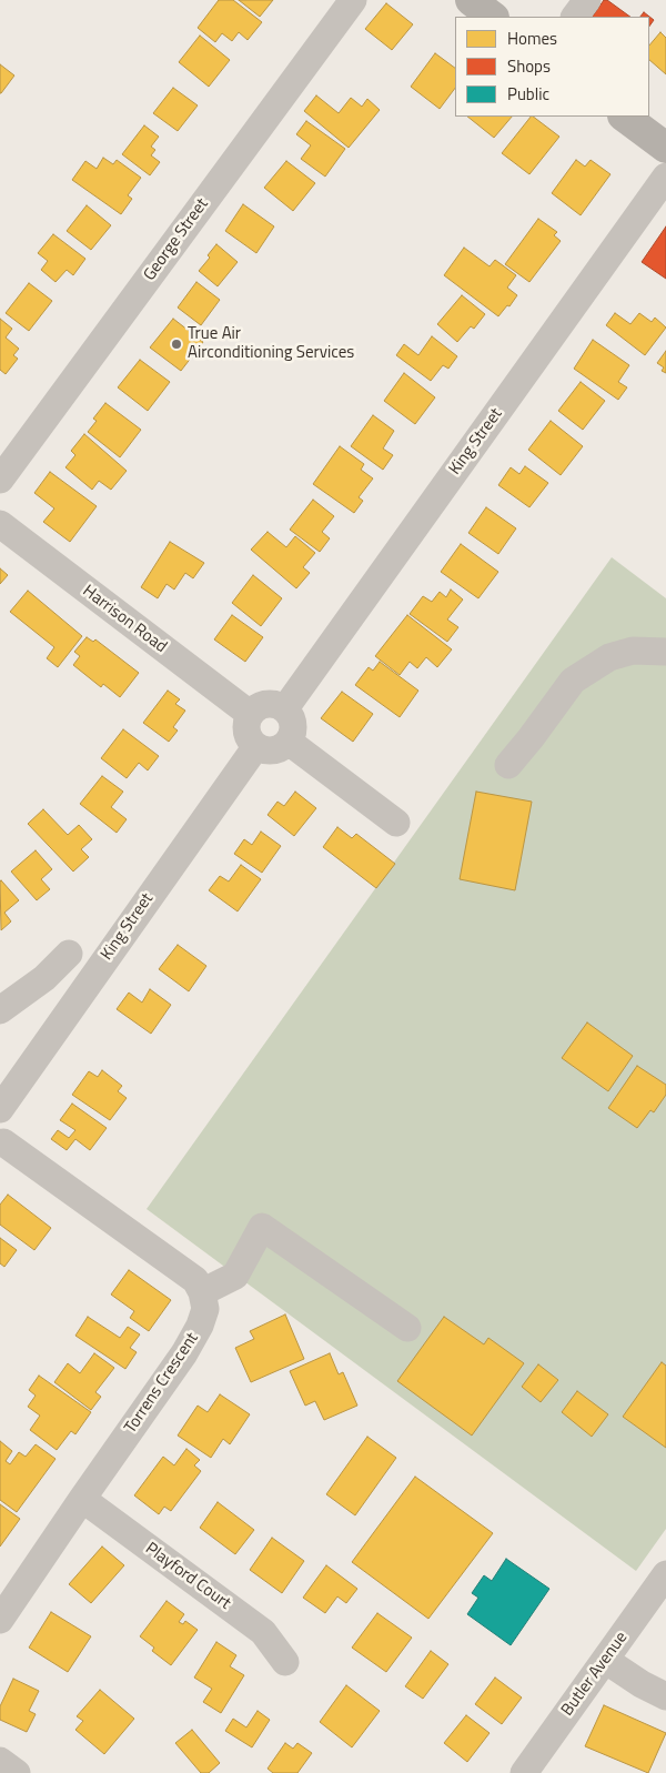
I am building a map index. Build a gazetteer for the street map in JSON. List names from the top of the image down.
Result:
{
  "streets": {
    "street": [
      "George Street",
      "King Street",
      "Harrison Road",
      "Torrens Crescent",
      "Playford Court",
      "Butler Avenue"
    ]
  },
  "crossings": [
    ["King Street", "Harrison Road"],
    ["Torrens Crescent", "Playford Court"]
  ],
  "places": ["True Air Airconditioning Services"],
  "legend": ["Homes", "Shops", "Public"]
}
